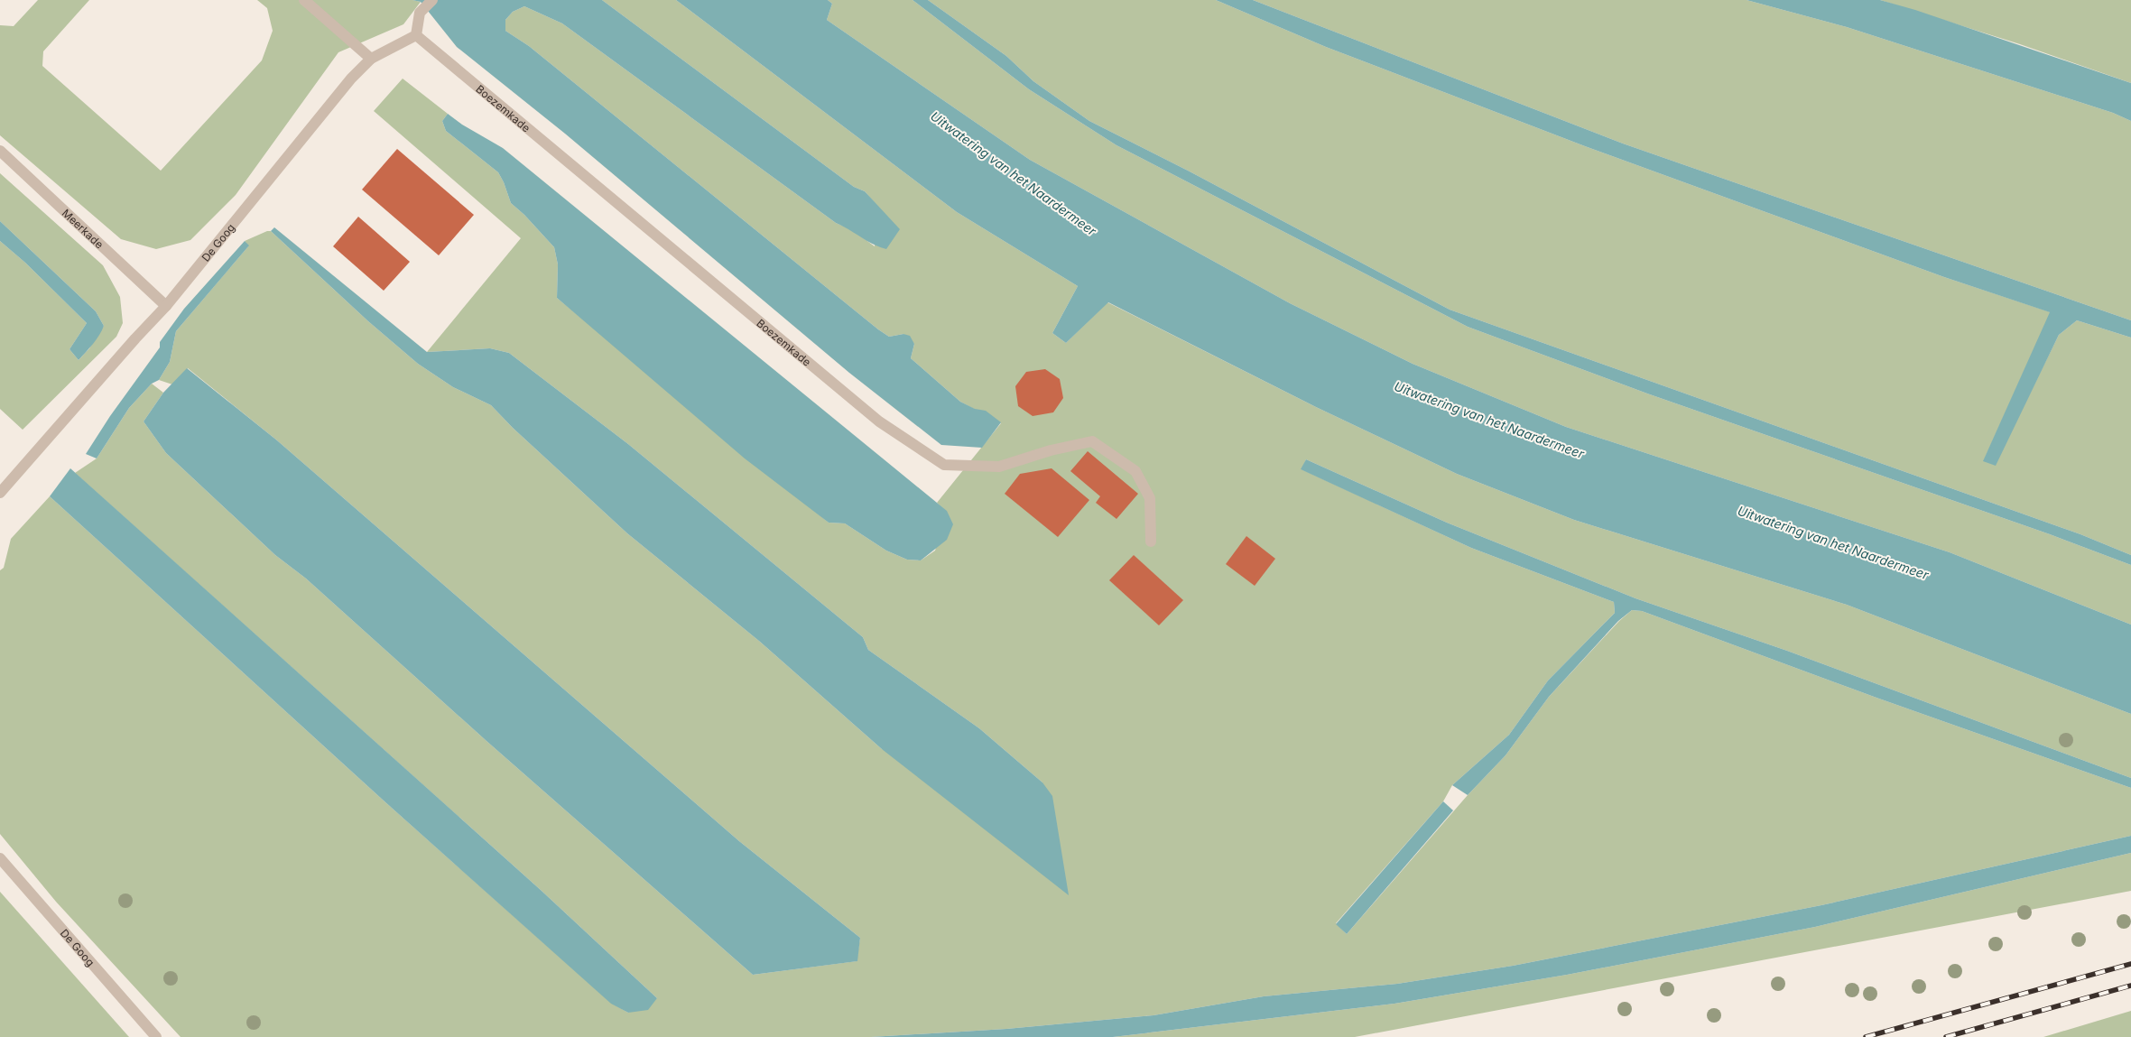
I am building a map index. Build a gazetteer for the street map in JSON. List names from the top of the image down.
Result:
{
  "streets": {
    "street": ["Boezemkade", "Meerkade", "De Goog"]
  },
  "crossings": [
    ["Boezemkade", "De Goog"],
    ["Meerkade", "De Goog"]
  ],
  "water": ["Uitwatering van het Naardermeer"]
}
